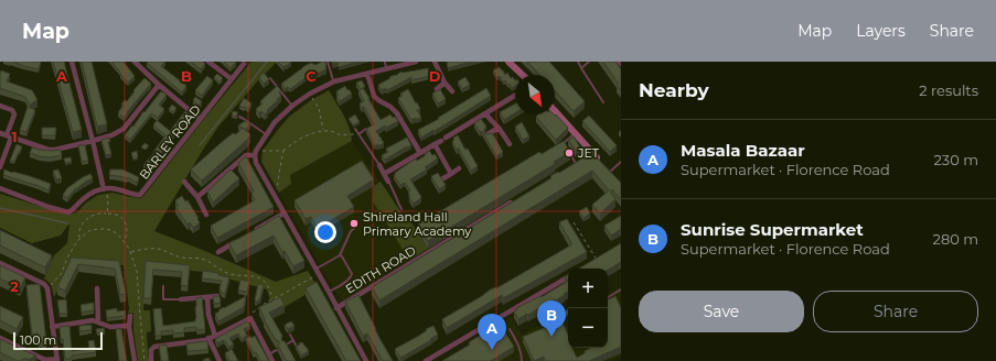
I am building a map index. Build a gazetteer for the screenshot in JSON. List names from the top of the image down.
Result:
{
  "streets": {
    "street": ["BARLEY ROAD", "EDITH ROAD"]
  },
  "places": ["JET", "Shireland Hall Primary Academy"],
  "scale_bar": "100 m",
  "north": "bottom right",
  "page": {
    "header": "Map",
    "nav": ["Map", "Layers", "Share"],
    "heading": ["Nearby", "2 results"],
    "list": [
      {
        "mark": "A",
        "name": "Masala Bazaar",
        "note": "Supermarket · Florence Road",
        "value": "230 m"
      },
      {
        "mark": "B",
        "name": "Sunrise Supermarket",
        "note": "Supermarket · Florence Road",
        "value": "280 m"
      }
    ],
    "map_buttons": ["+", "−"],
    "buttons": ["Save", "Share"],
    "pins": ["B", "A"],
    "scale": "100 m"
  },
  "grid": {
    "columns": [
      "A",
      "B",
      "C",
      "D"
    ],
    "rows": ["1", "2"]
  }
}
